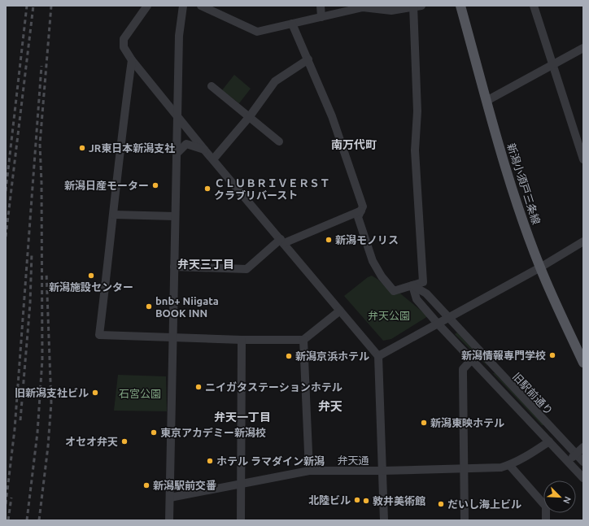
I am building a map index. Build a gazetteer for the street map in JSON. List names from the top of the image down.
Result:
{
  "streets": {
    "main road": ["新潟小須戸三条線"],
    "street": ["旧駅前通り", "弁天通"]
  },
  "districts": [
    "南万代町",
    "弁天三丁目",
    "弁天",
    "弁天一丁目"
  ],
  "parks": ["弁天公園", "石宮公園"],
  "places": [
    "JR東日本新潟支社",
    "新潟日産モーター",
    "ＣＬＵＢＲＩＶＥＲＳＴ クラブリバースト",
    "新潟モノリス",
    "新潟施設センター",
    "bnb+ Niigata BOOK INN",
    "新潟情報専門学校",
    "新潟京浜ホテル",
    "ニイガタステーションホテル",
    "旧新潟支社ビル",
    "新潟東映ホテル",
    "東京アカデミー新潟校",
    "オセオ弁天",
    "ホテル ラマダイン新潟",
    "新潟駅前交番",
    "北陸ビル",
    "敦井美術館",
    "だいし海上ビル"
  ],
  "north": "bottom right"
}
